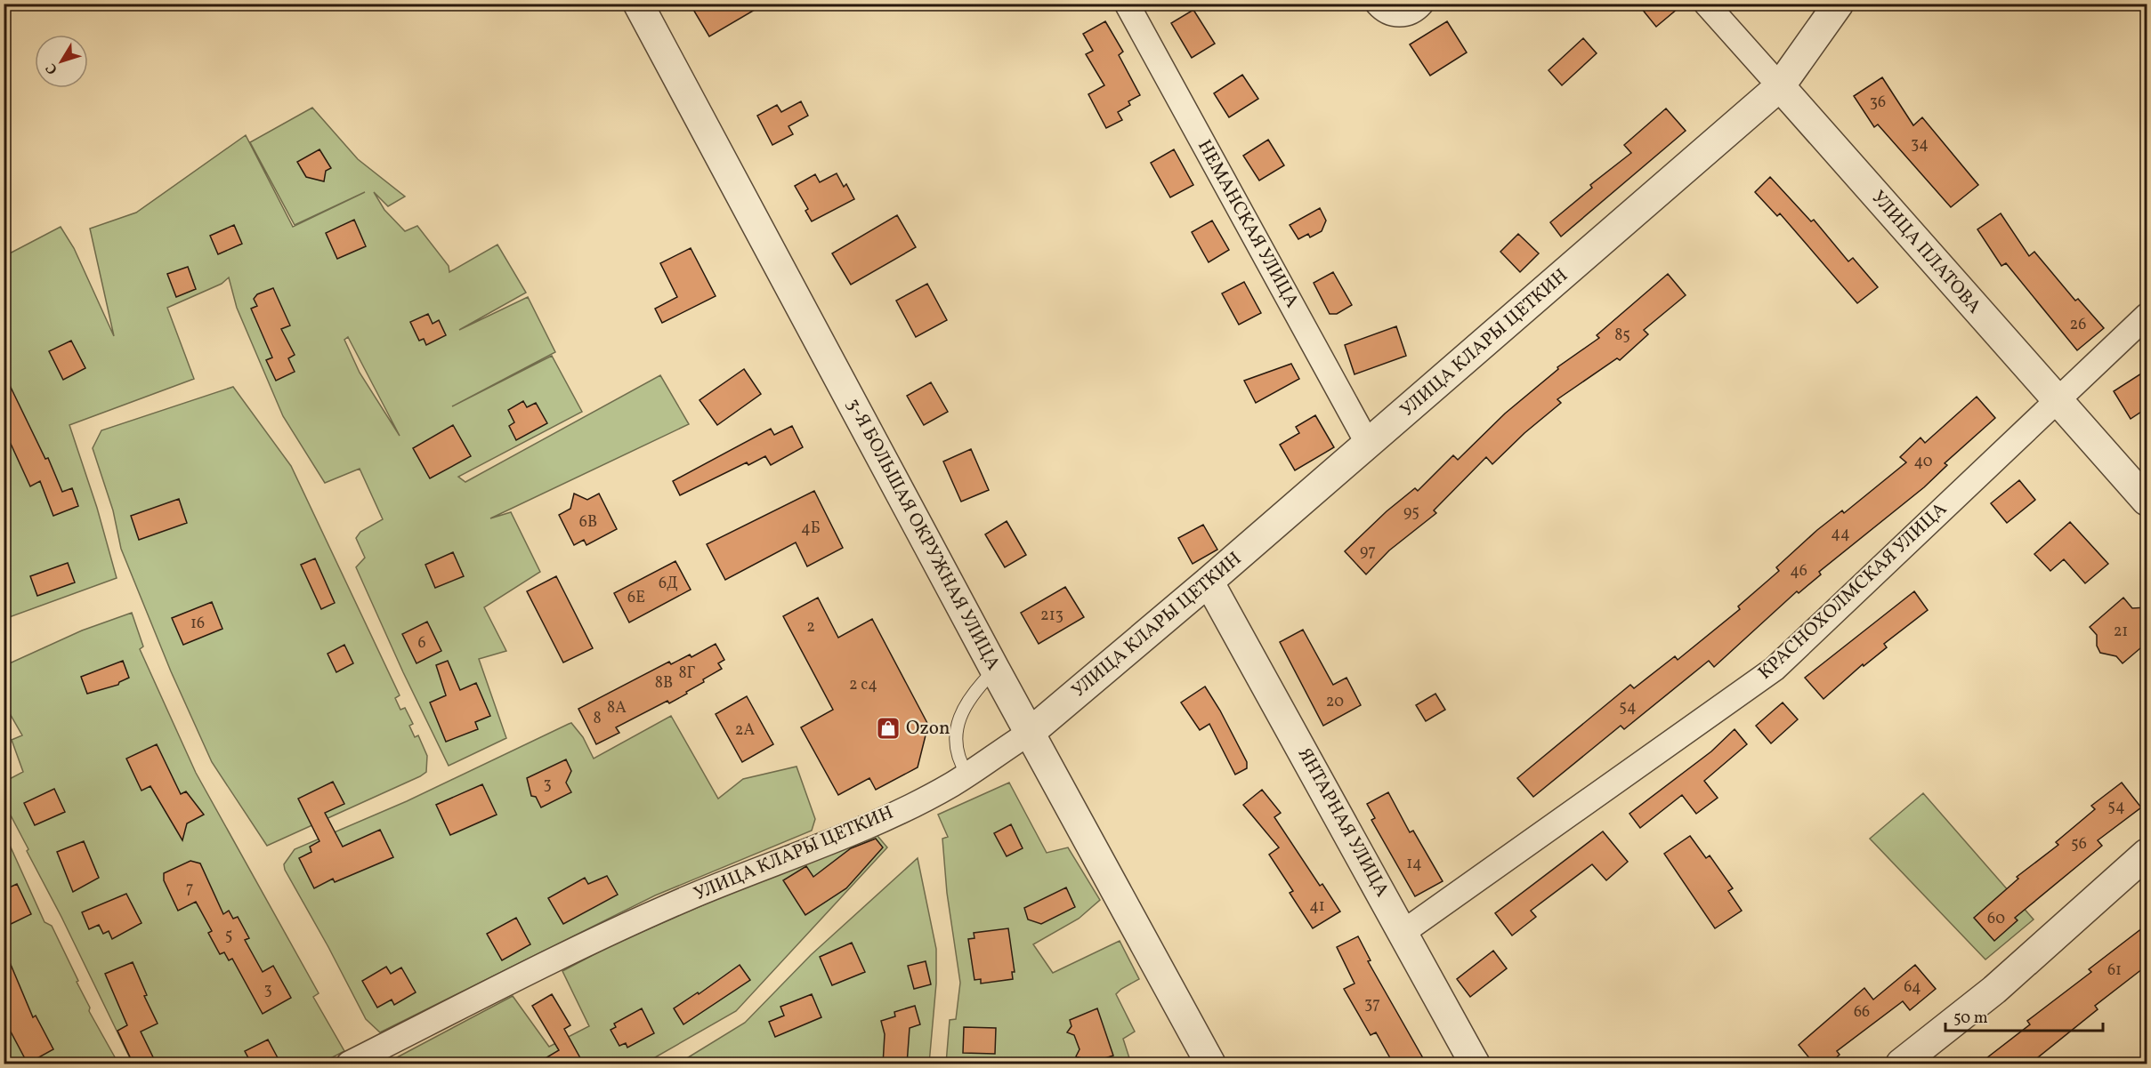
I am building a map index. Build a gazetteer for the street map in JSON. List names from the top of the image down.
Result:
{
  "streets": {
    "street": [
      "НЕМАНСКАЯ УЛИЦА",
      "УЛИЦА ПЛАТОВА",
      "УЛИЦА КЛАРЫ ЦЕТКИН",
      "3-Я БОЛЬШАЯ ОКРУЖНАЯ УЛИЦА",
      "КРАСНОХОЛМСКАЯ УЛИЦА",
      "ЯНТАРНАЯ УЛИЦА"
    ]
  },
  "crossings": [
    ["НЕМАНСКАЯ УЛИЦА", "УЛИЦА КЛАРЫ ЦЕТКИН"],
    ["УЛИЦА ПЛАТОВА", "УЛИЦА КЛАРЫ ЦЕТКИН"],
    ["УЛИЦА ПЛАТОВА", "КРАСНОХОЛМСКАЯ УЛИЦА"],
    ["УЛИЦА КЛАРЫ ЦЕТКИН", "3-Я БОЛЬШАЯ ОКРУЖНАЯ УЛИЦА"],
    ["УЛИЦА КЛАРЫ ЦЕТКИН", "ЯНТАРНАЯ УЛИЦА"],
    ["КРАСНОХОЛМСКАЯ УЛИЦА", "ЯНТАРНАЯ УЛИЦА"]
  ],
  "places": {
    "shop": ["Ozon"]
  },
  "house_numbers": [
    "36",
    "34",
    "26",
    "85",
    "40",
    "95",
    "6В",
    "4Б",
    "44",
    "97",
    "46",
    "6Д",
    "6Е",
    "213",
    "16",
    "2",
    "21",
    "6",
    "8Г",
    "8В",
    "2 с4",
    "20",
    "54",
    "8А",
    "8",
    "2А",
    "3",
    "54",
    "56",
    "14",
    "7",
    "41",
    "60",
    "5",
    "61",
    "64",
    "3",
    "37",
    "66"
  ],
  "scale_bar": "50 m",
  "north": "bottom left"
}
